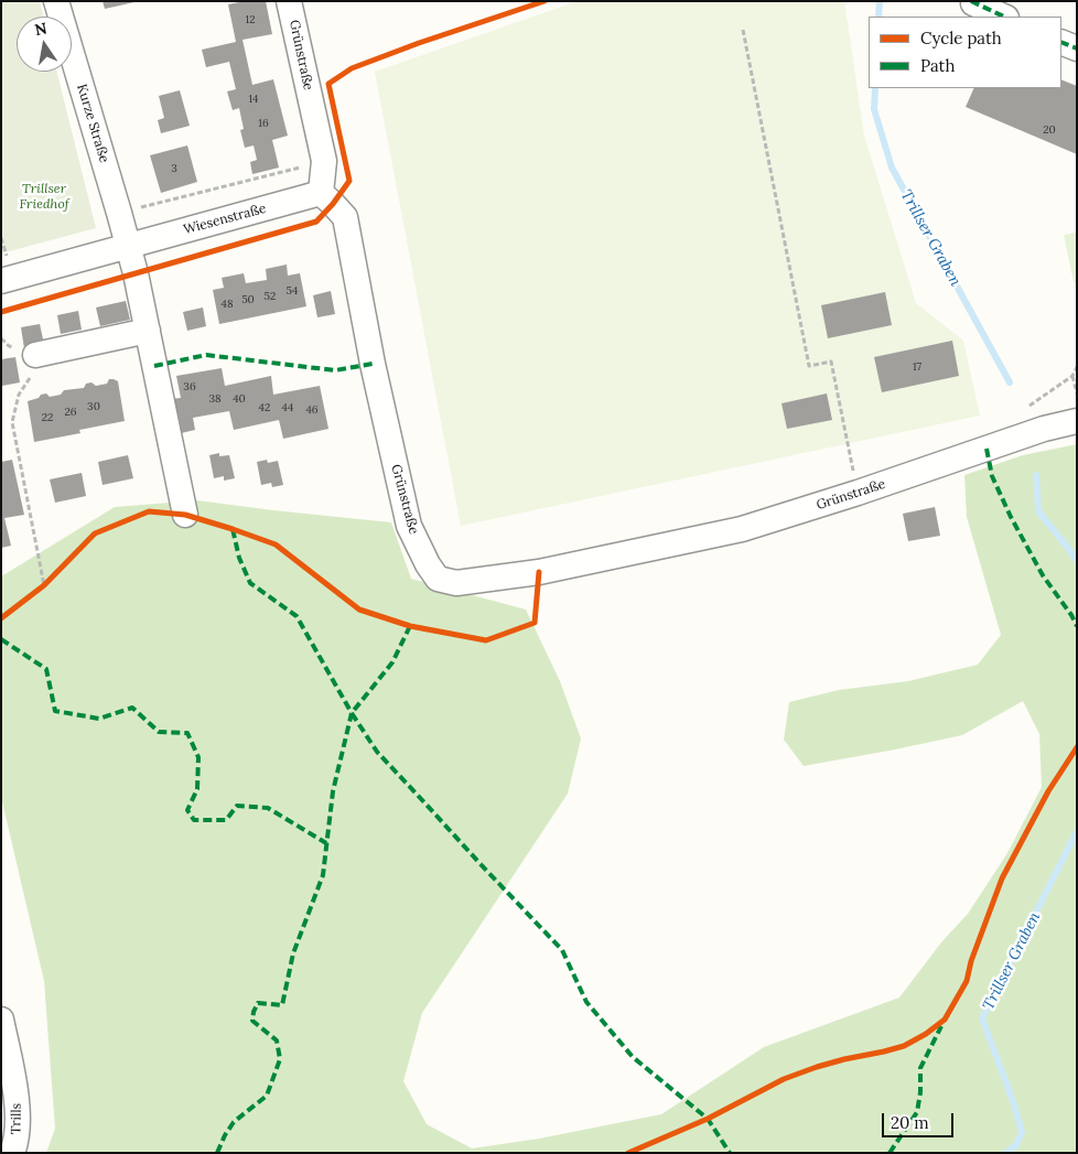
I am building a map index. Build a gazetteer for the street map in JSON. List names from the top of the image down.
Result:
{
  "streets": {
    "street": [
      "Grünstraße",
      "Kurze Straße",
      "Wiesenstraße",
      "Trills"
    ]
  },
  "crossings": [
    ["Grünstraße", "Wiesenstraße"],
    ["Kurze Straße", "Wiesenstraße"]
  ],
  "water": ["Trillser Graben"],
  "parks": ["Trillser Friedhof"],
  "house_numbers": [
    "12",
    "14",
    "16",
    "20",
    "3",
    "54",
    "52",
    "50",
    "48",
    "17",
    "36",
    "38",
    "40",
    "30",
    "42",
    "44",
    "46",
    "26",
    "22"
  ],
  "legend": ["Cycle path", "Path"],
  "scale_bar": "20 m",
  "north": "top"
}
